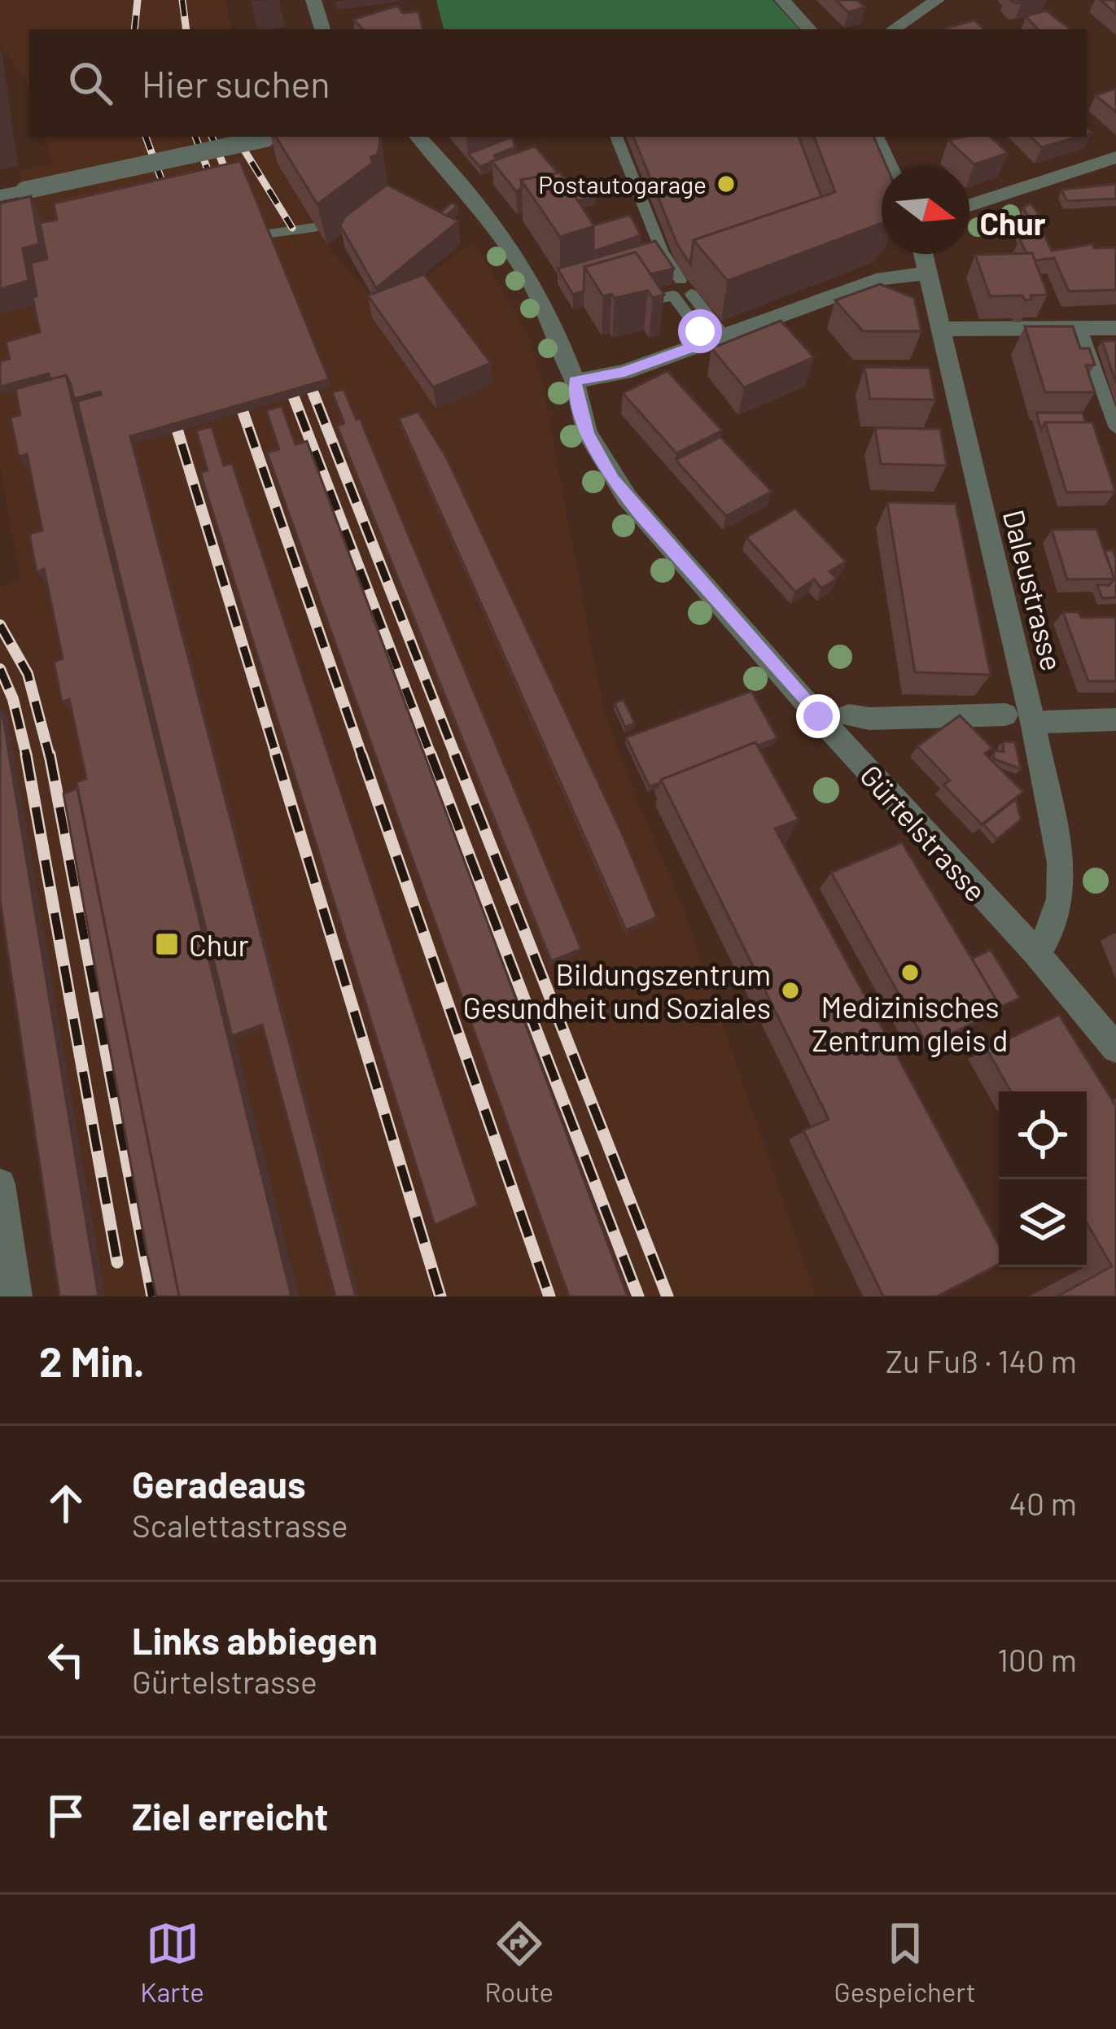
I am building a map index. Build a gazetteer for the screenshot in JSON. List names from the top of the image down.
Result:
{
  "streets": {
    "street": ["Daleustrasse", "Gürtelstrasse"]
  },
  "crossings": [
    ["Daleustrasse", "Gürtelstrasse"]
  ],
  "districts": ["Chur"],
  "places": {
    "other": ["Postautogarage", "Medizinisches Zentrum gleis d", "Bildungszentrum Gesundheit und Soziales"],
    "transit": ["Chur"]
  },
  "north": "right",
  "page": {
    "search": "Hier suchen",
    "heading": ["2 Min.", "Zu Fuß · 140 m"],
    "list": [
      ["Geradeaus", "Scalettastrasse", "40 m"],
      ["Links abbiegen", "Gürtelstrasse", "100 m"],
      "Ziel erreicht"
    ],
    "nav": ["Karte", "Route", "Gespeichert"]
  }
}
